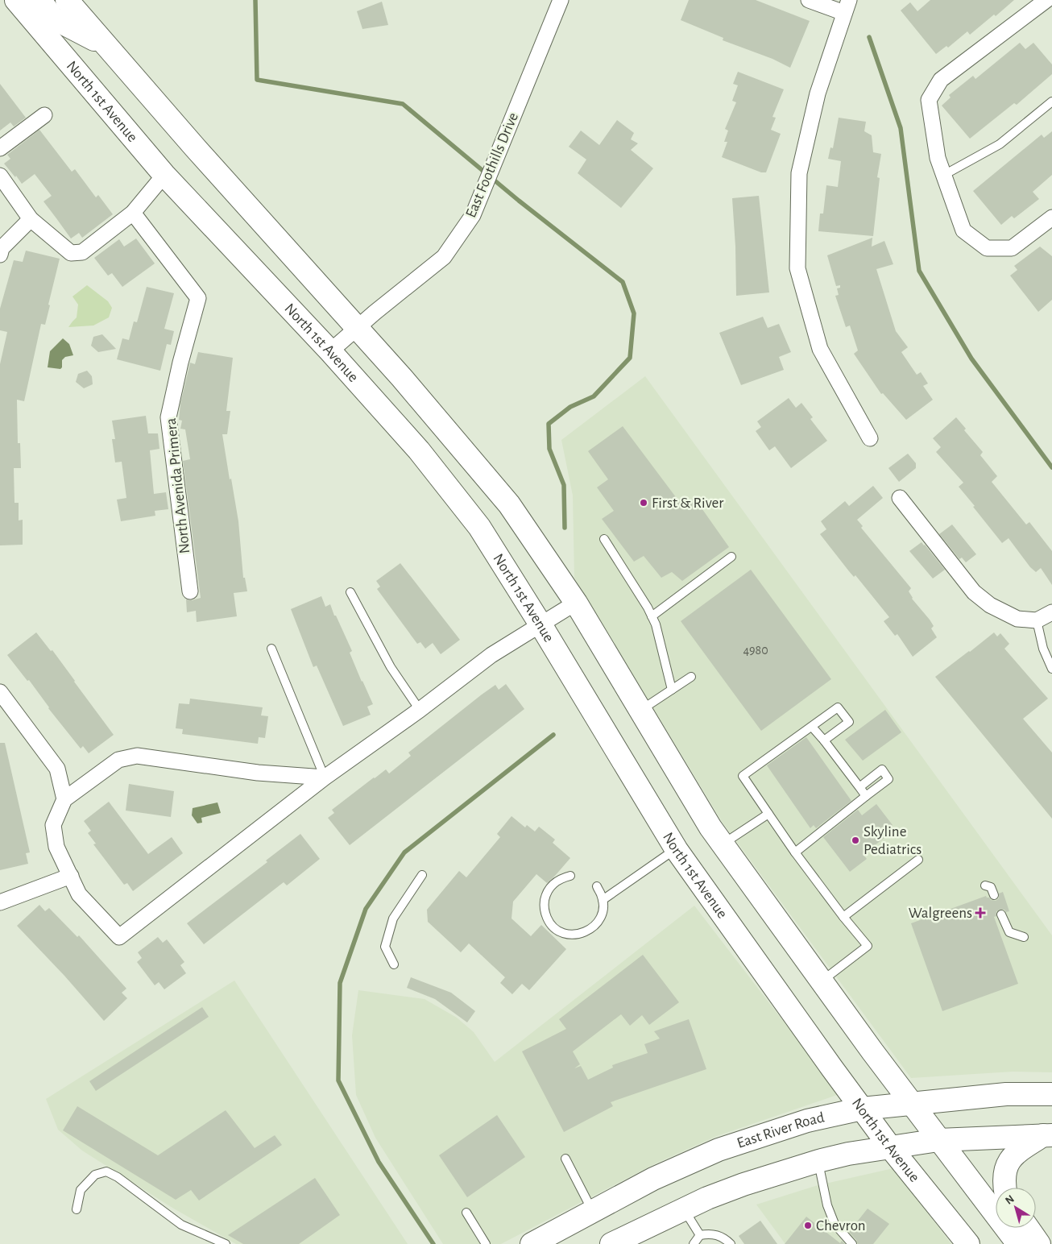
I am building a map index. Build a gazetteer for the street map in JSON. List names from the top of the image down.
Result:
{
  "streets": {
    "main road": ["North 1st Avenue", "East River Road"],
    "street": ["East Foothills Drive", "North Avenida Primera"]
  },
  "crossings": [
    ["North 1st Avenue", "East Foothills Drive"],
    ["North 1st Avenue", "East River Road"]
  ],
  "places": {
    "other": ["First & River", "Skyline Pediatrics", "Chevron"],
    "health": ["Walgreens"]
  },
  "house_numbers": ["4980"],
  "north": "top left"
}
